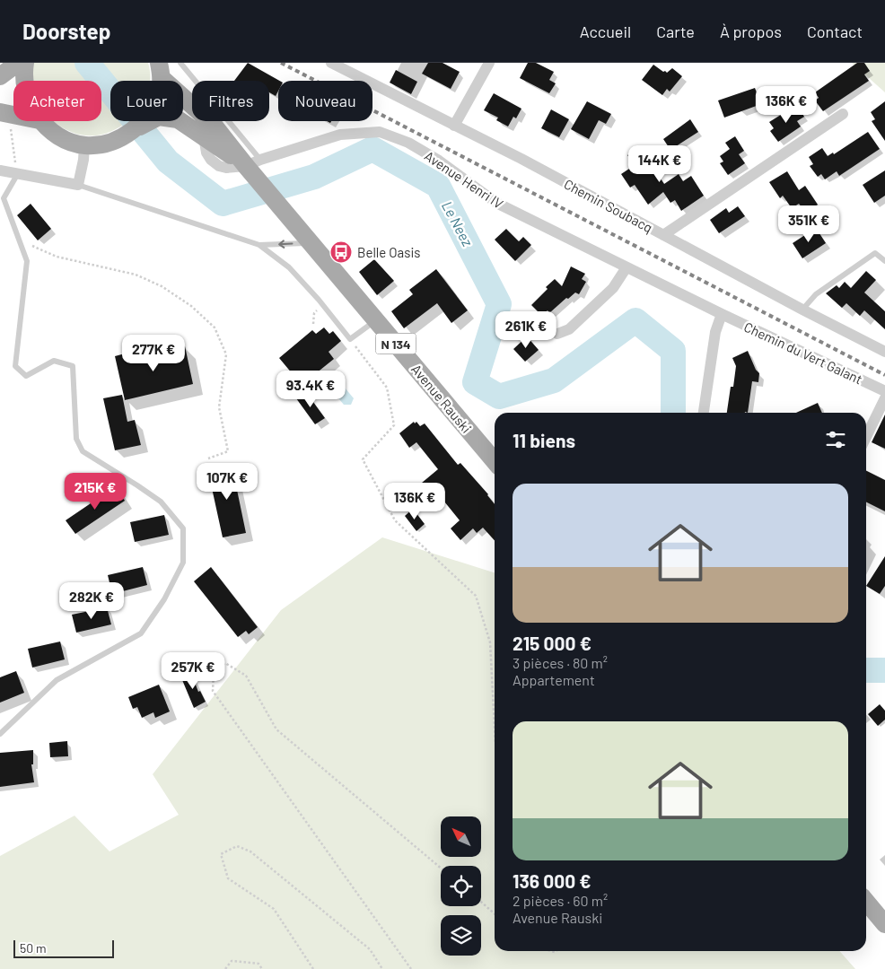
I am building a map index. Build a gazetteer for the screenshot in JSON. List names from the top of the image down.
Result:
{
  "streets": {
    "main road": ["N 134", "Avenue Rauski"],
    "street": ["Avenue Henri IV", "Chemin Soubacq", "Chemin du Vert Galant"]
  },
  "crossings": [
    ["Avenue Henri IV", "Chemin du Vert Galant"],
    ["Avenue Henri IV", "Avenue Rauski"]
  ],
  "water": ["Le Neez"],
  "places": {
    "bus stop": ["Belle Oasis"]
  },
  "scale_bar": "50 m",
  "north": "top left",
  "page": {
    "header": "Doorstep",
    "nav": [
      "Accueil",
      "Carte",
      "À propos",
      "Contact"
    ],
    "chip": [
      "Acheter",
      "Louer",
      "Filtres",
      "Nouveau"
    ],
    "price": [
      "136K €",
      "144K €",
      "351K €",
      "261K €",
      "277K €",
      "93.4K €",
      "107K €",
      "215K €",
      "136K €",
      "282K €",
      "257K €"
    ],
    "heading": "11 biens",
    "list": [
      {
        "name": "215 000 €",
        "note": "3 pièces · 80 m² · Appartement"
      },
      {
        "name": "136 000 €",
        "note": "2 pièces · 60 m² · Avenue Rauski"
      }
    ],
    "scale": "50 m"
  }
}
